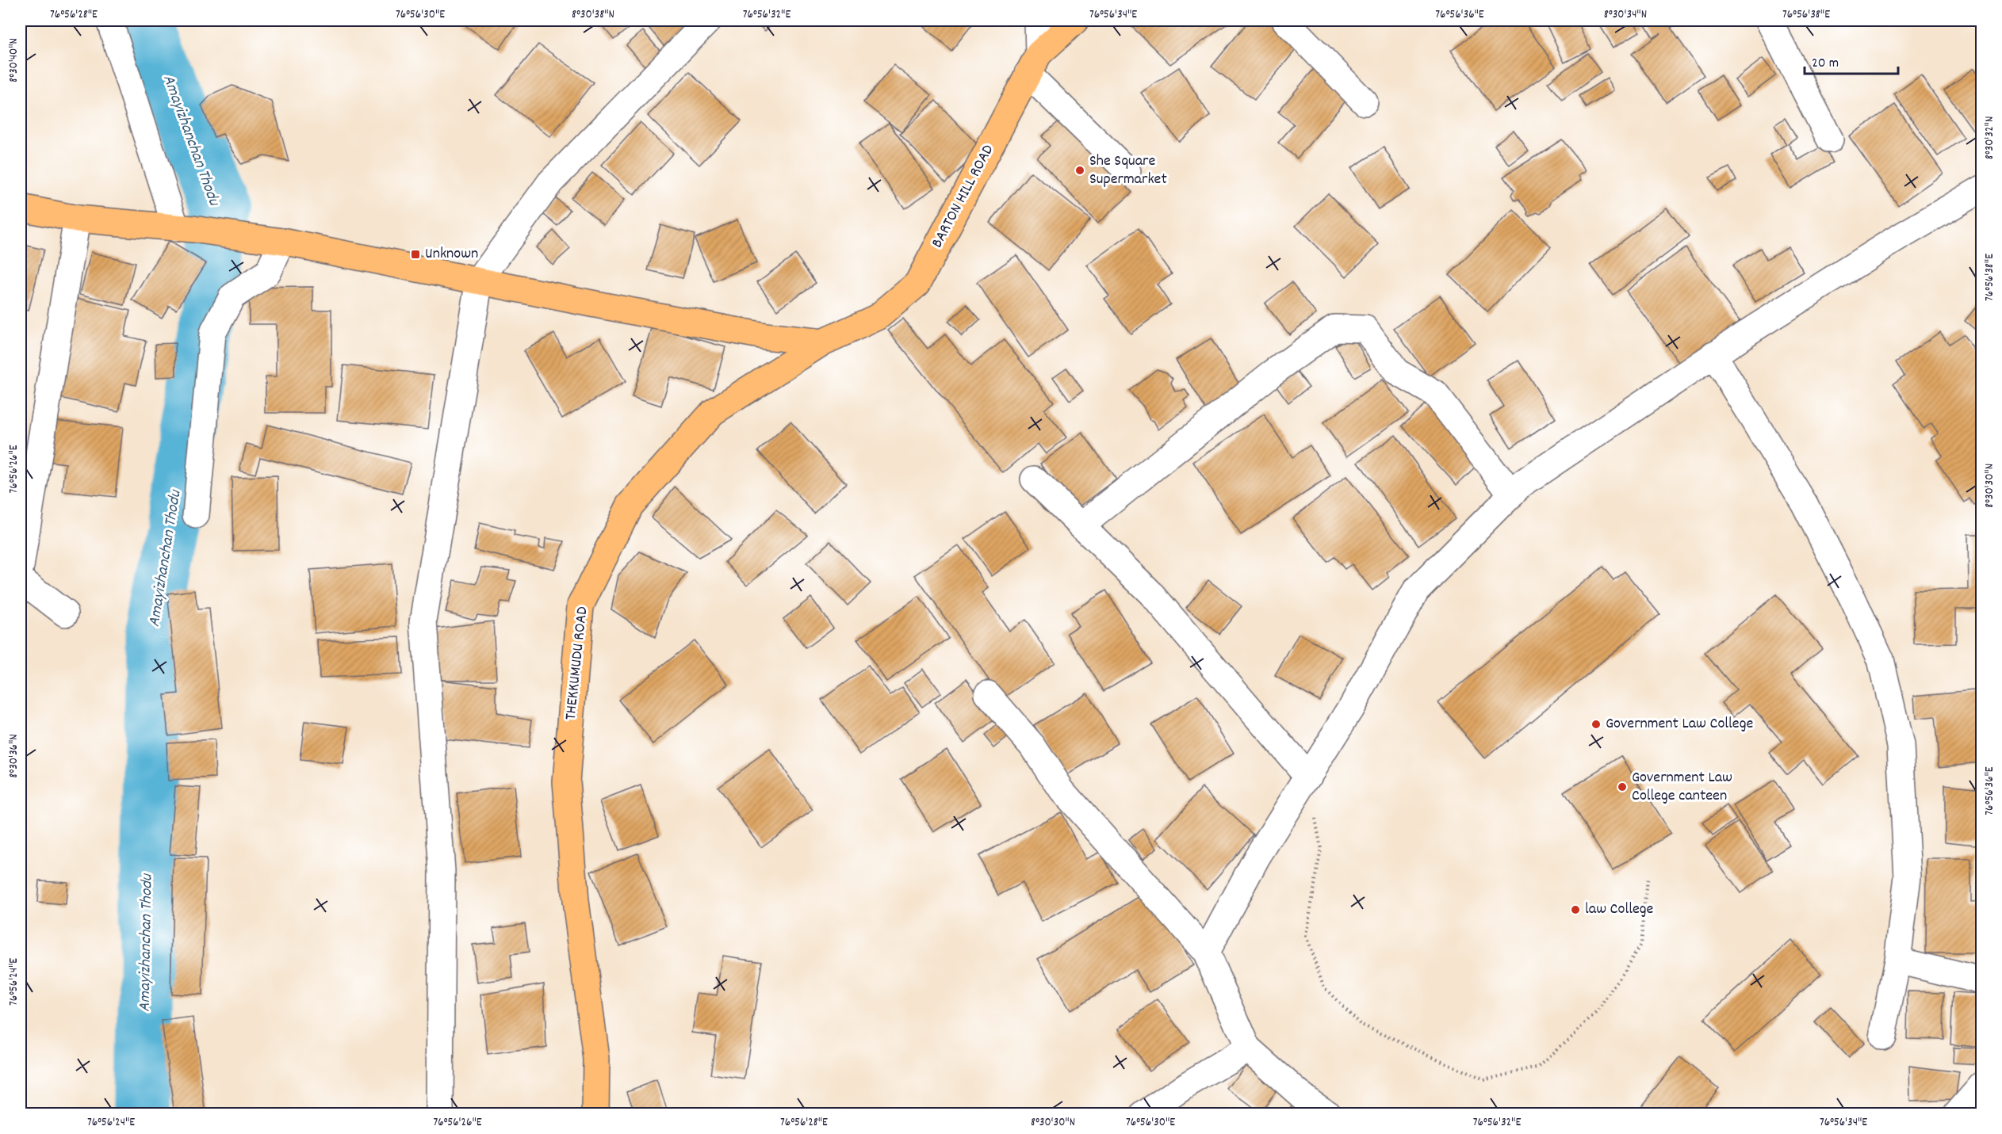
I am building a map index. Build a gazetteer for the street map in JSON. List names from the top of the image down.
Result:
{
  "streets": {
    "main road": ["BARTON HILL ROAD", "THEKKUMUDU ROAD"]
  },
  "crossings": [
    ["BARTON HILL ROAD", "THEKKUMUDU ROAD"]
  ],
  "water": ["Amayizhanchan Thodu"],
  "places": {
    "other": [
      "She Square Supermarket",
      "Government Law College",
      "Government Law College canteen",
      "law College"
    ],
    "transit": ["Unknown"]
  },
  "scale_bar": "20 m",
  "coordinates": [
    "76°56'28\"E",
    "76°56'30\"E",
    "8°30'38\"N",
    "76°56'32\"E",
    "76°56'34\"E",
    "76°56'36\"E",
    "8°30'34\"N",
    "76°56'38\"E",
    "8°30'40\"N",
    "8°30'32\"N",
    "76°56'26\"E",
    "8°30'30\"N",
    "8°30'36\"N",
    "76°56'24\"E"
  ]
}
